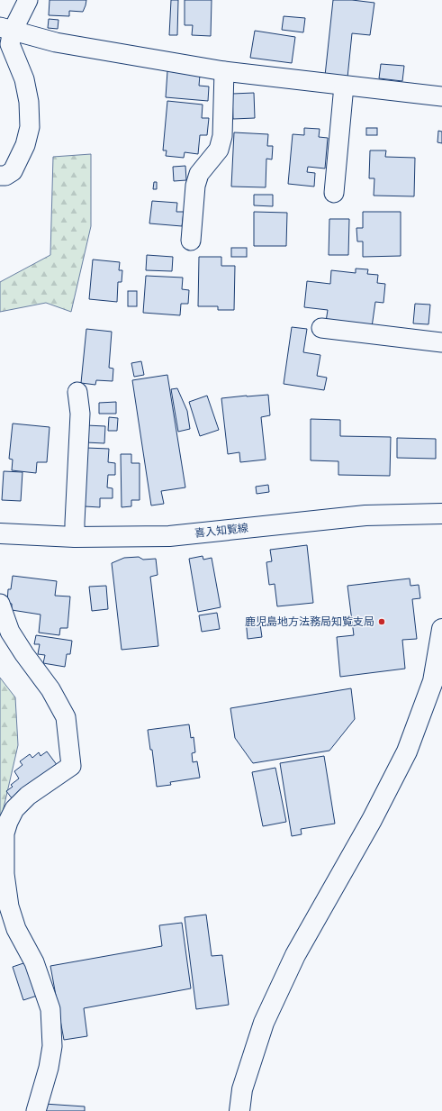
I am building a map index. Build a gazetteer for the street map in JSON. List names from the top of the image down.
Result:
{
  "streets": {
    "street": ["喜入知覧線"]
  },
  "places": ["鹿児島地方法務局知覧支局"]
}
